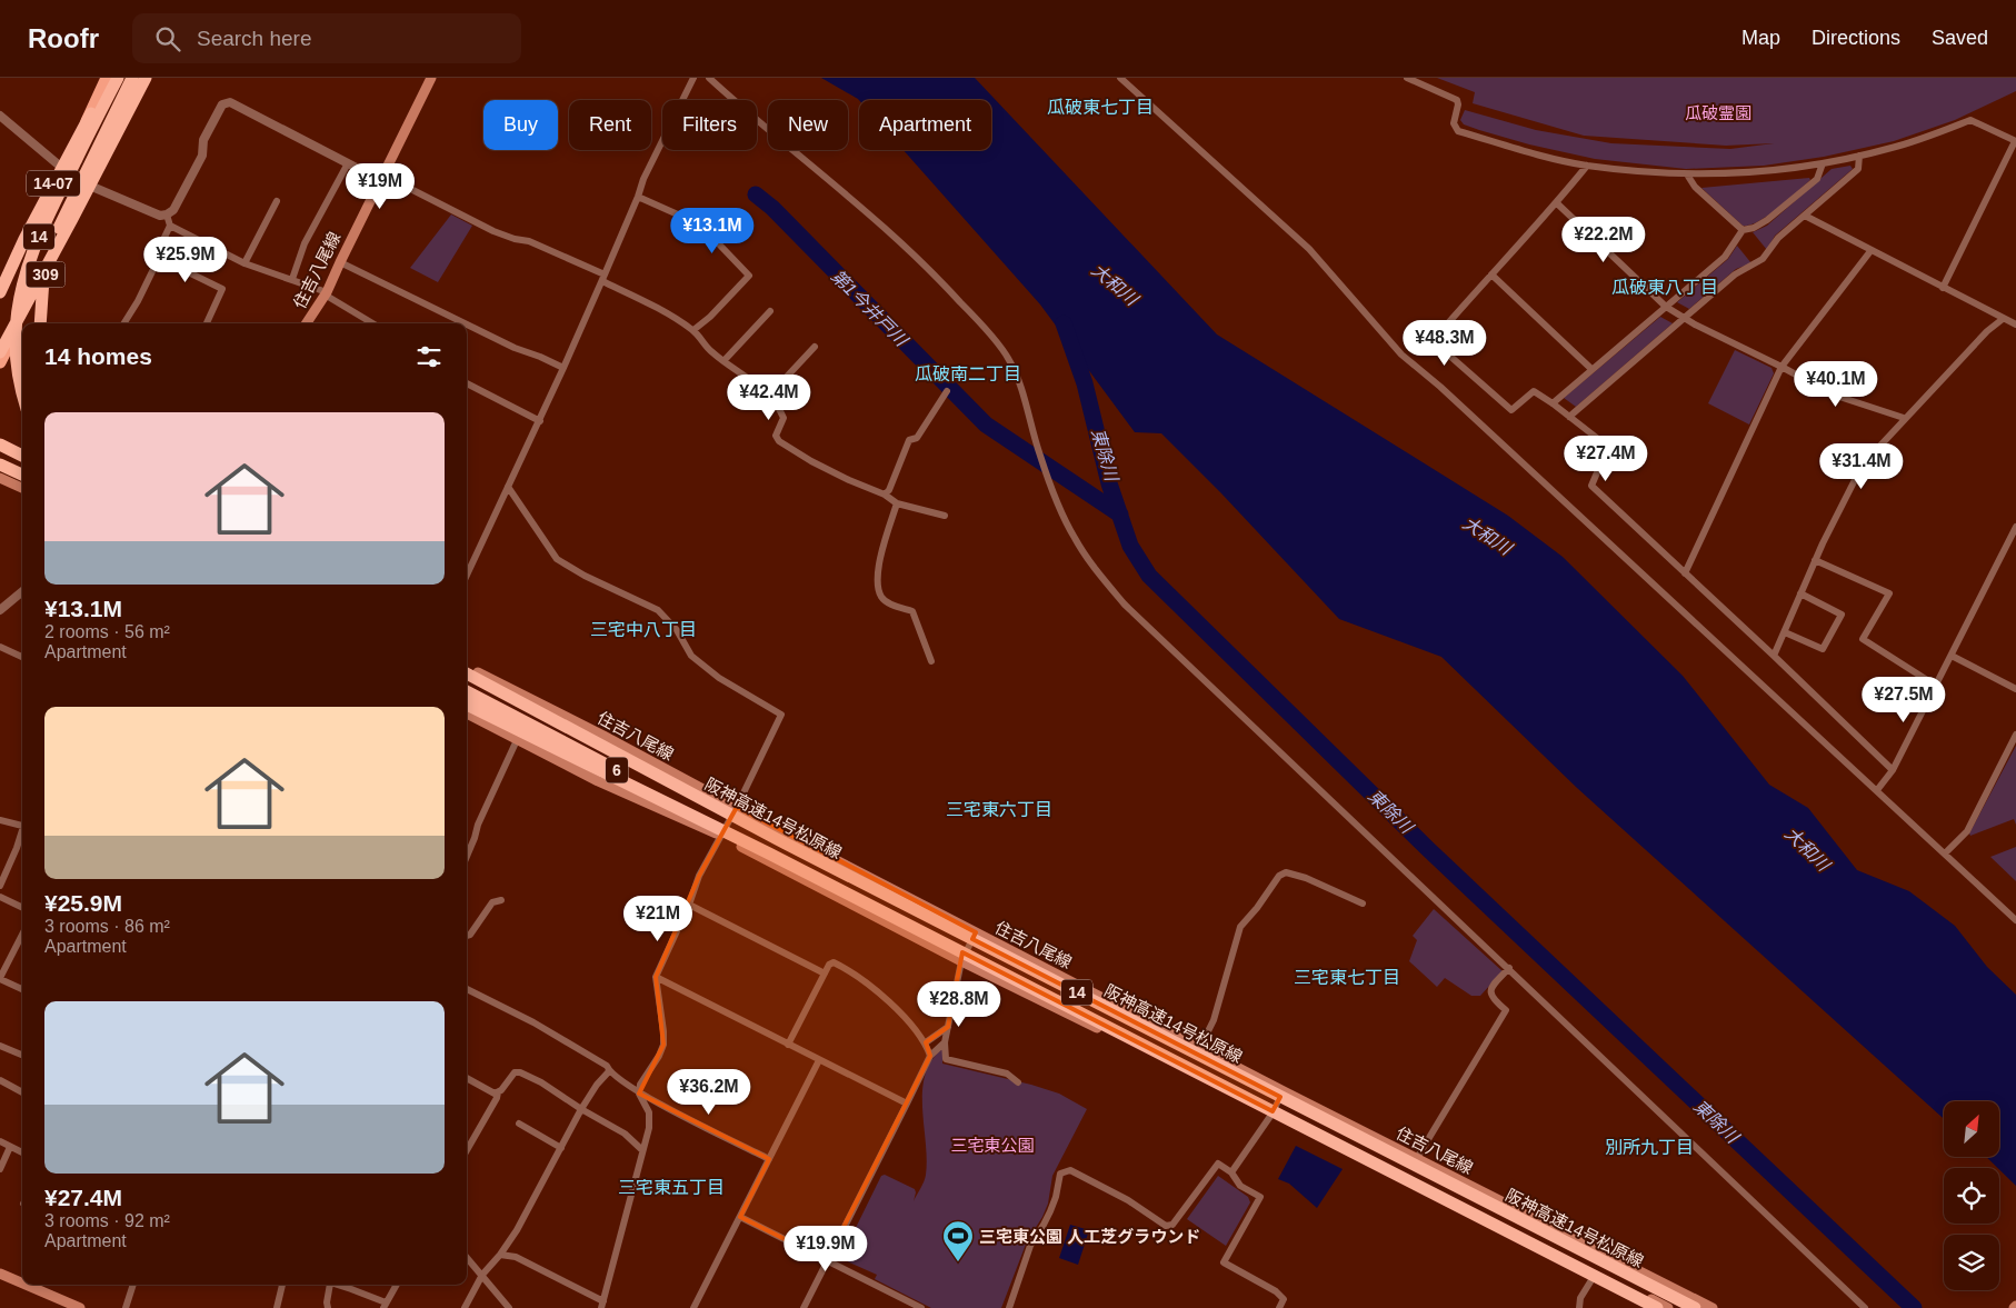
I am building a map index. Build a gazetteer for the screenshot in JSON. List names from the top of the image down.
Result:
{
  "streets": {
    "highway": [
      "14-07",
      "14",
      "309",
      "6",
      "阪神高速14号松原線"
    ],
    "main road": ["住吉八尾線"]
  },
  "crossings": [
    ["14-07", "309"],
    ["6", "阪神高速14号松原線"]
  ],
  "districts": [
    "瓜破東七丁目",
    "瓜破東八丁目",
    "瓜破南二丁目",
    "三宅中八丁目",
    "三宅東六丁目",
    "三宅東七丁目",
    "別所九丁目",
    "三宅東五丁目"
  ],
  "water": ["大和川", "第1今井戸川", "東除川"],
  "parks": ["瓜破霊園", "三宅東公園"],
  "places": {
    "sports": ["三宅東公園 人工芝グラウンド"]
  },
  "north": "top right",
  "page": {
    "header": "Roofr",
    "search": "Search here",
    "nav": ["Map", "Directions", "Saved"],
    "chip": [
      "Buy",
      "Rent",
      "Filters",
      "New",
      "Apartment"
    ],
    "price": [
      "¥19M",
      "¥13.1M",
      "¥22.2M",
      "¥25.9M",
      "¥48.3M",
      "¥40.1M",
      "¥42.4M",
      "¥27.4M",
      "¥31.4M",
      "¥27.5M",
      "¥21M",
      "¥28.8M",
      "¥36.2M",
      "¥19.9M"
    ],
    "heading": "14 homes",
    "list": [
      {
        "name": "¥13.1M",
        "note": "2 rooms · 56 m² · Apartment"
      },
      {
        "name": "¥25.9M",
        "note": "3 rooms · 86 m² · Apartment"
      },
      {
        "name": "¥27.4M",
        "note": "3 rooms · 92 m² · Apartment"
      }
    ]
  }
}
